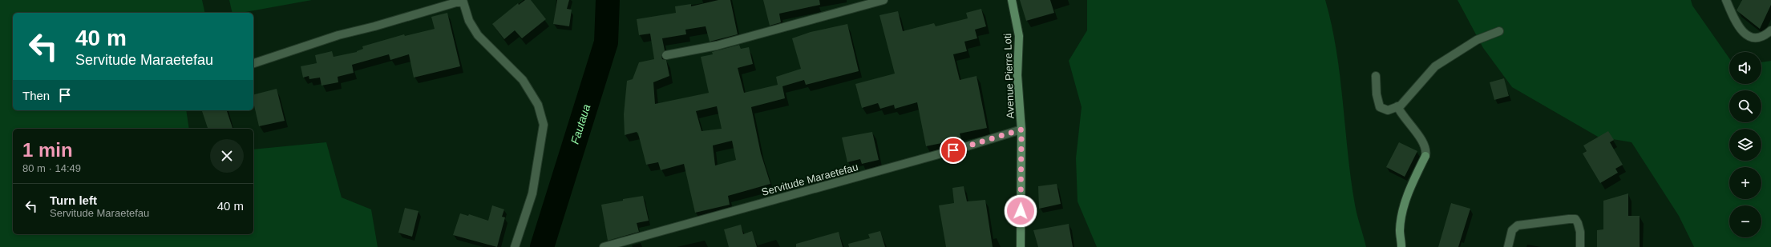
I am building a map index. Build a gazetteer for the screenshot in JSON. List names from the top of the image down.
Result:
{
  "streets": {
    "main road": ["Avenue Pierre Loti"],
    "street": ["Servitude Maraetefau"]
  },
  "crossings": [
    ["Avenue Pierre Loti", "Servitude Maraetefau"]
  ],
  "water": ["Fautaua"],
  "page": {
    "turn": ["40 m", "Servitude Maraetefau"],
    "map_buttons": ["+", "−"],
    "then": "Then",
    "heading": ["1 min", "80 m · 14:49"],
    "list": [
      {
        "name": "Turn left",
        "note": "Servitude Maraetefau",
        "value": "40 m"
      }
    ]
  }
}
